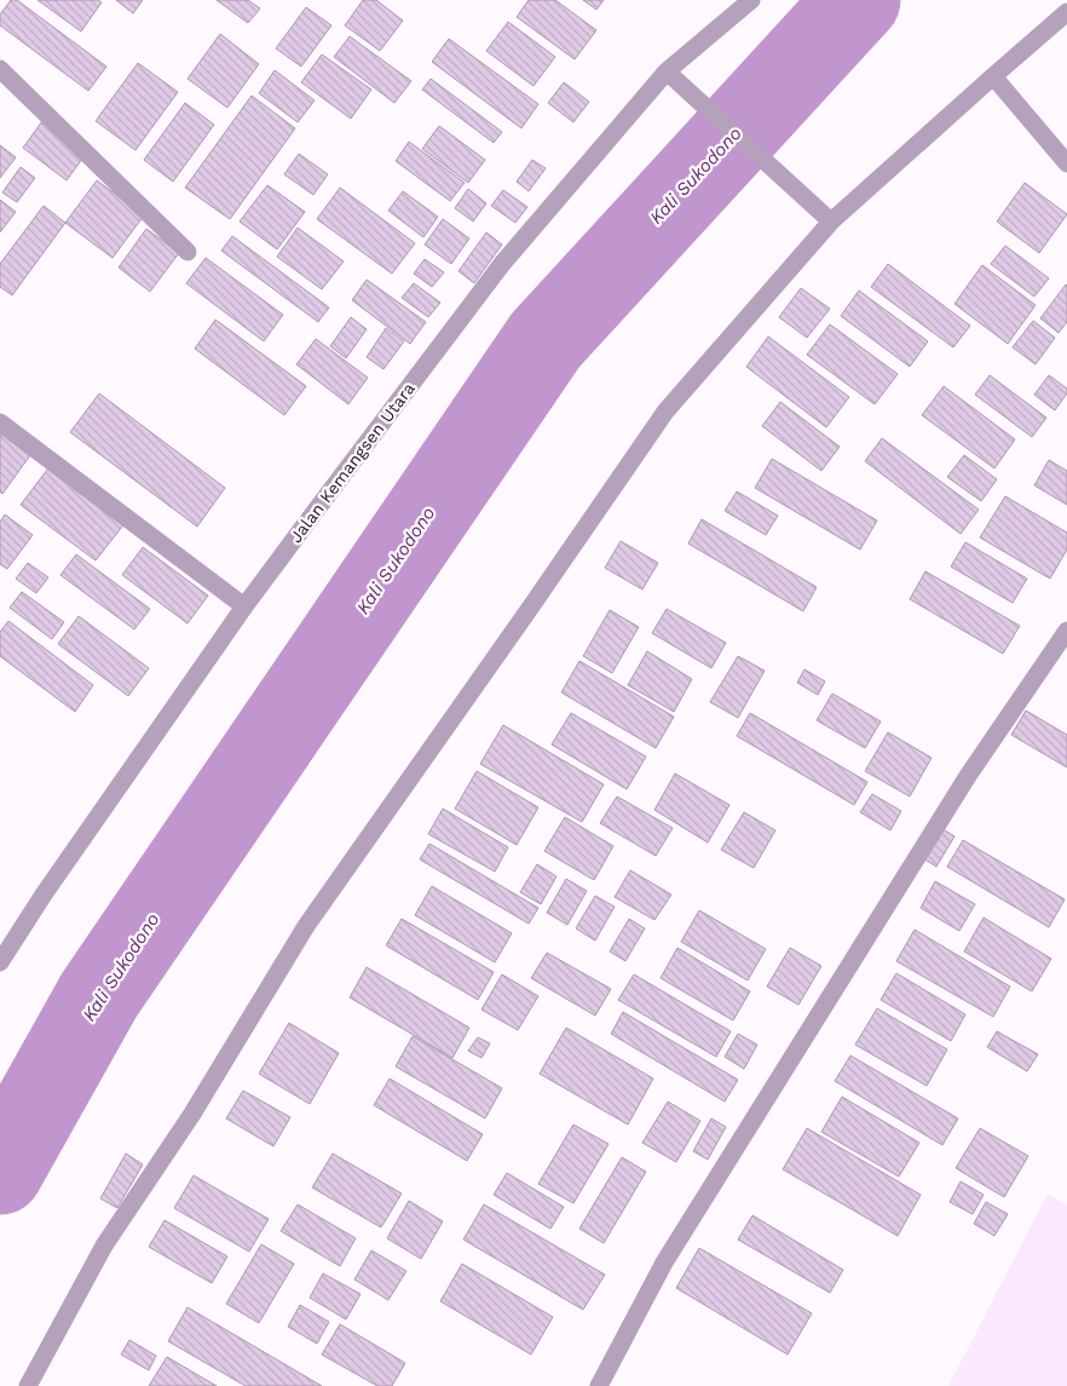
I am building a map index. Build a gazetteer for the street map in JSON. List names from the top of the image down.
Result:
{
  "streets": {
    "street": ["Jalan Kemangsen Utara"]
  },
  "water": ["Kali Sukodono"]
}
